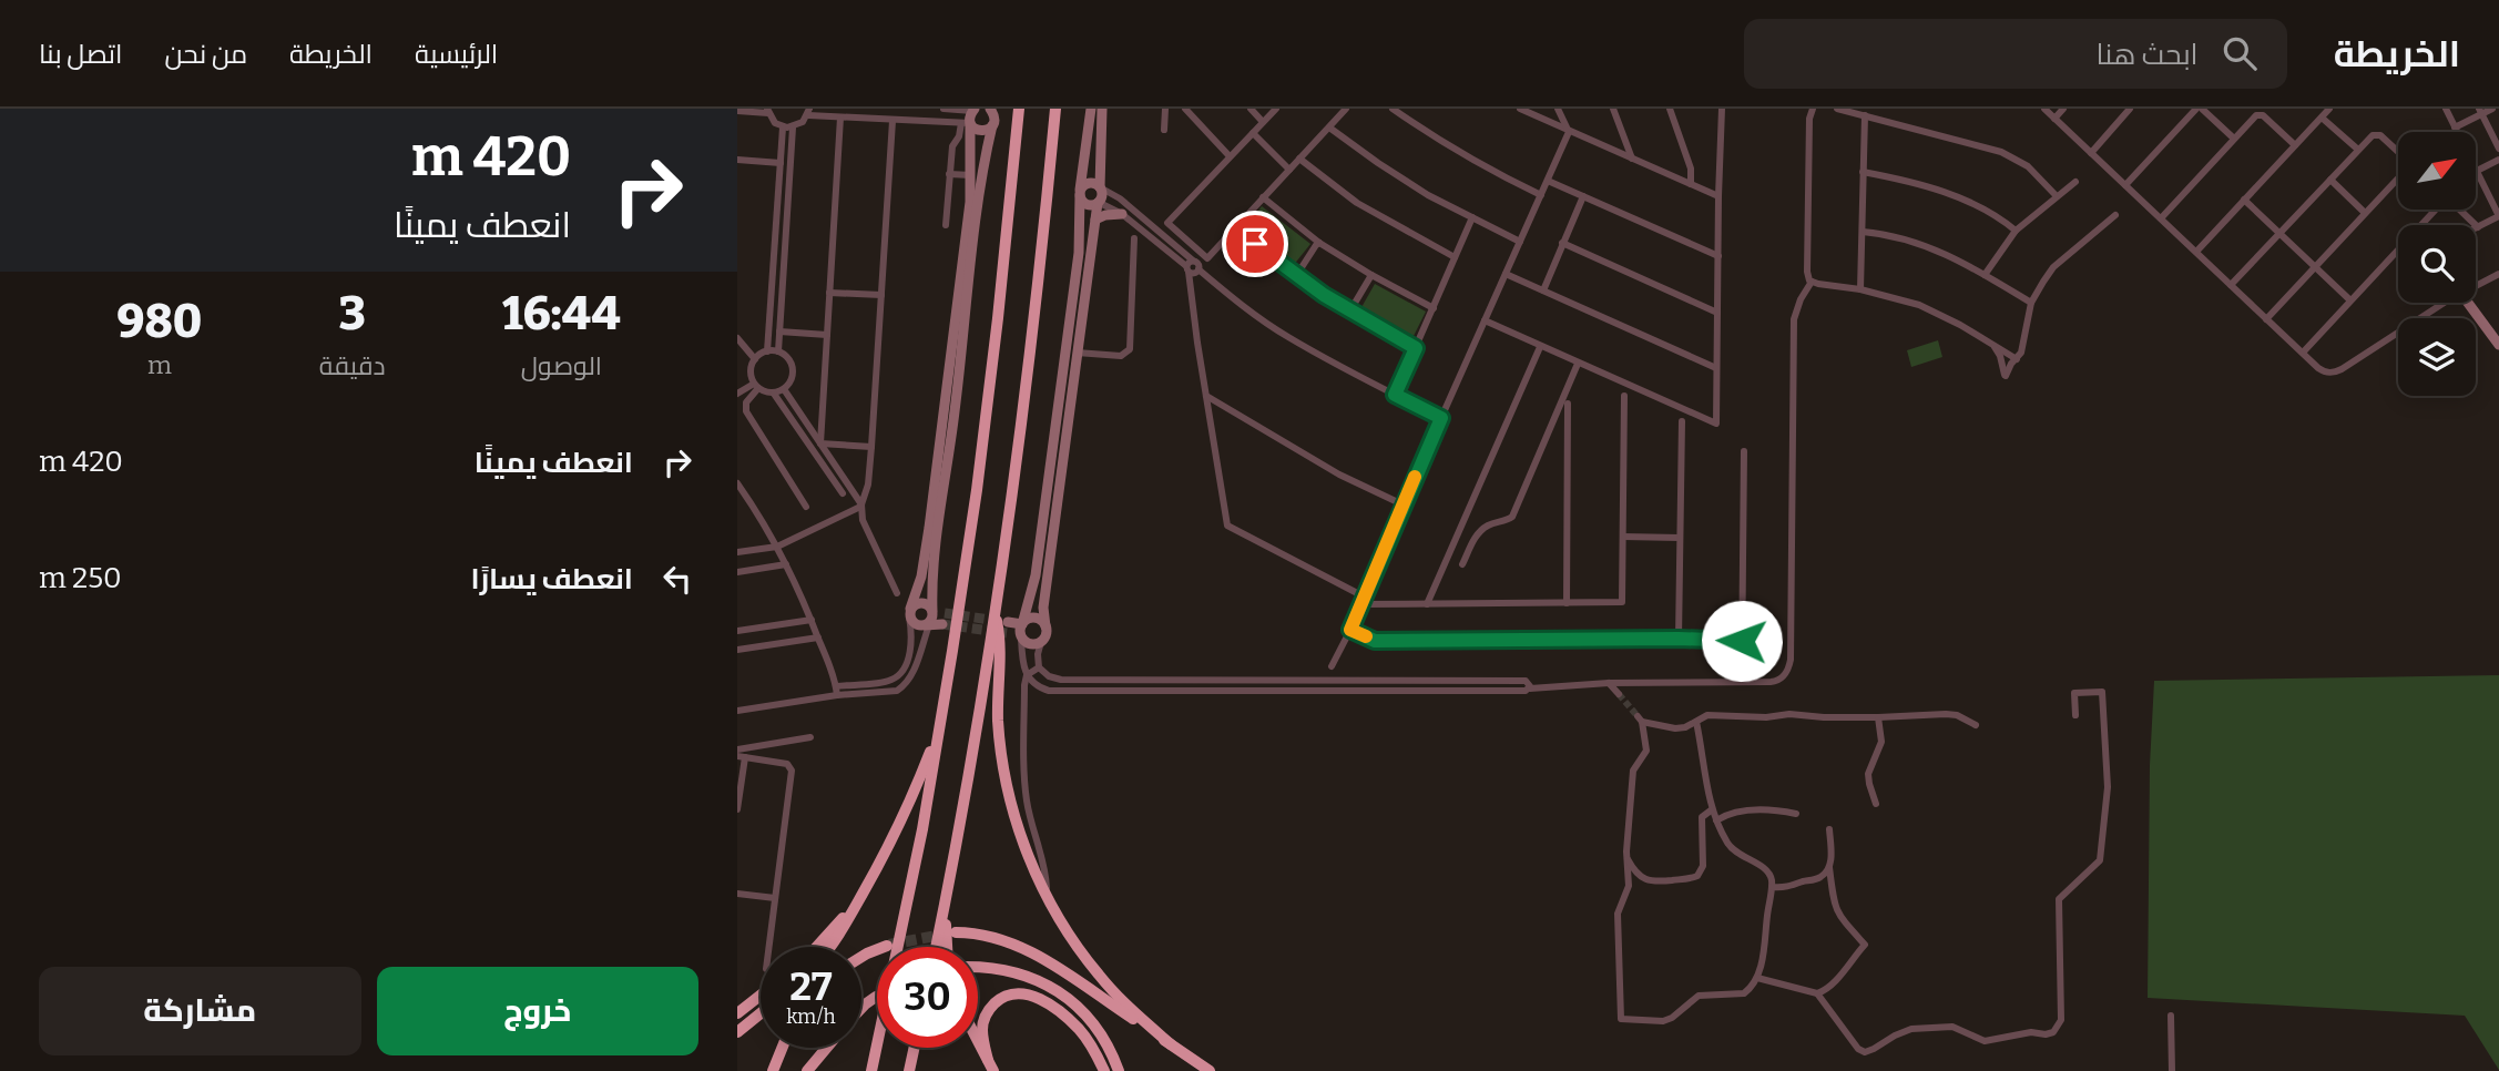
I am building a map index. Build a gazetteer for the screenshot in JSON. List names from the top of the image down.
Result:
{
  "north": "top right",
  "page": {
    "header": "الخريطة",
    "search": "ابحث هنا",
    "nav": [
      "الرئيسية",
      "الخريطة",
      "من نحن",
      "اتصل بنا"
    ],
    "turn": ["420 m", "انعطف يمينًا"],
    "eta": [
      "16:44",
      "الوصول",
      "3",
      "دقيقة",
      "980",
      "m"
    ],
    "list": [
      {
        "name": "انعطف يمينًا",
        "value": "420 m"
      },
      {
        "name": "انعطف يسارًا",
        "value": "250 m"
      }
    ],
    "speed": "27 km/h",
    "limit": "30",
    "buttons": ["خروج", "مشاركة"]
  }
}
